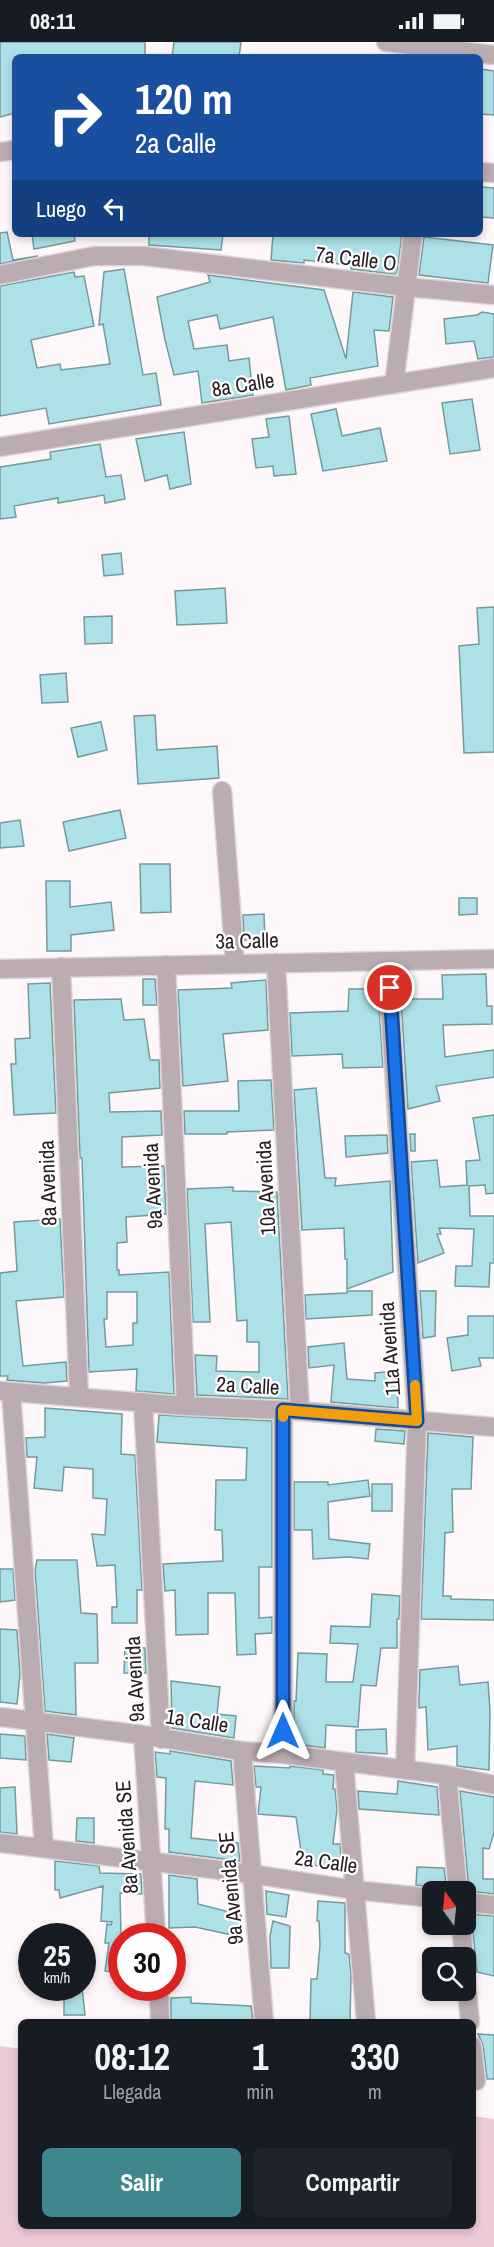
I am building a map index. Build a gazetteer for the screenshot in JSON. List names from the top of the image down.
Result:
{
  "streets": {
    "street": [
      "7a Calle O",
      "8a Calle",
      "3a Calle",
      "8a Avenida",
      "9a Avenida",
      "10a Avenida",
      "11a Avenida",
      "2a Calle",
      "1a Calle",
      "8a Avenida SE",
      "9a Avenida SE"
    ]
  },
  "crossings": [
    ["3a Calle", "8a Avenida"],
    ["3a Calle", "9a Avenida"],
    ["3a Calle", "10a Avenida"],
    ["3a Calle", "11a Avenida"],
    ["8a Avenida", "2a Calle"],
    ["9a Avenida", "2a Calle"],
    ["9a Avenida", "1a Calle"],
    ["9a Avenida", "8a Avenida SE"],
    ["10a Avenida", "2a Calle"],
    ["10a Avenida", "1a Calle"],
    ["11a Avenida", "2a Calle"],
    ["11a Avenida", "1a Calle"],
    ["2a Calle", "8a Avenida SE"],
    ["2a Calle", "9a Avenida SE"],
    ["1a Calle", "8a Avenida SE"],
    ["1a Calle", "9a Avenida SE"]
  ],
  "north": "top",
  "page": {
    "status": "08:11",
    "turn": ["120 m", "2a Calle"],
    "then": "Luego",
    "speed": "25 km/h",
    "limit": "30",
    "eta": [
      "08:12",
      "Llegada",
      "1",
      "min",
      "330",
      "m"
    ],
    "buttons": ["Salir", "Compartir"]
  }
}
